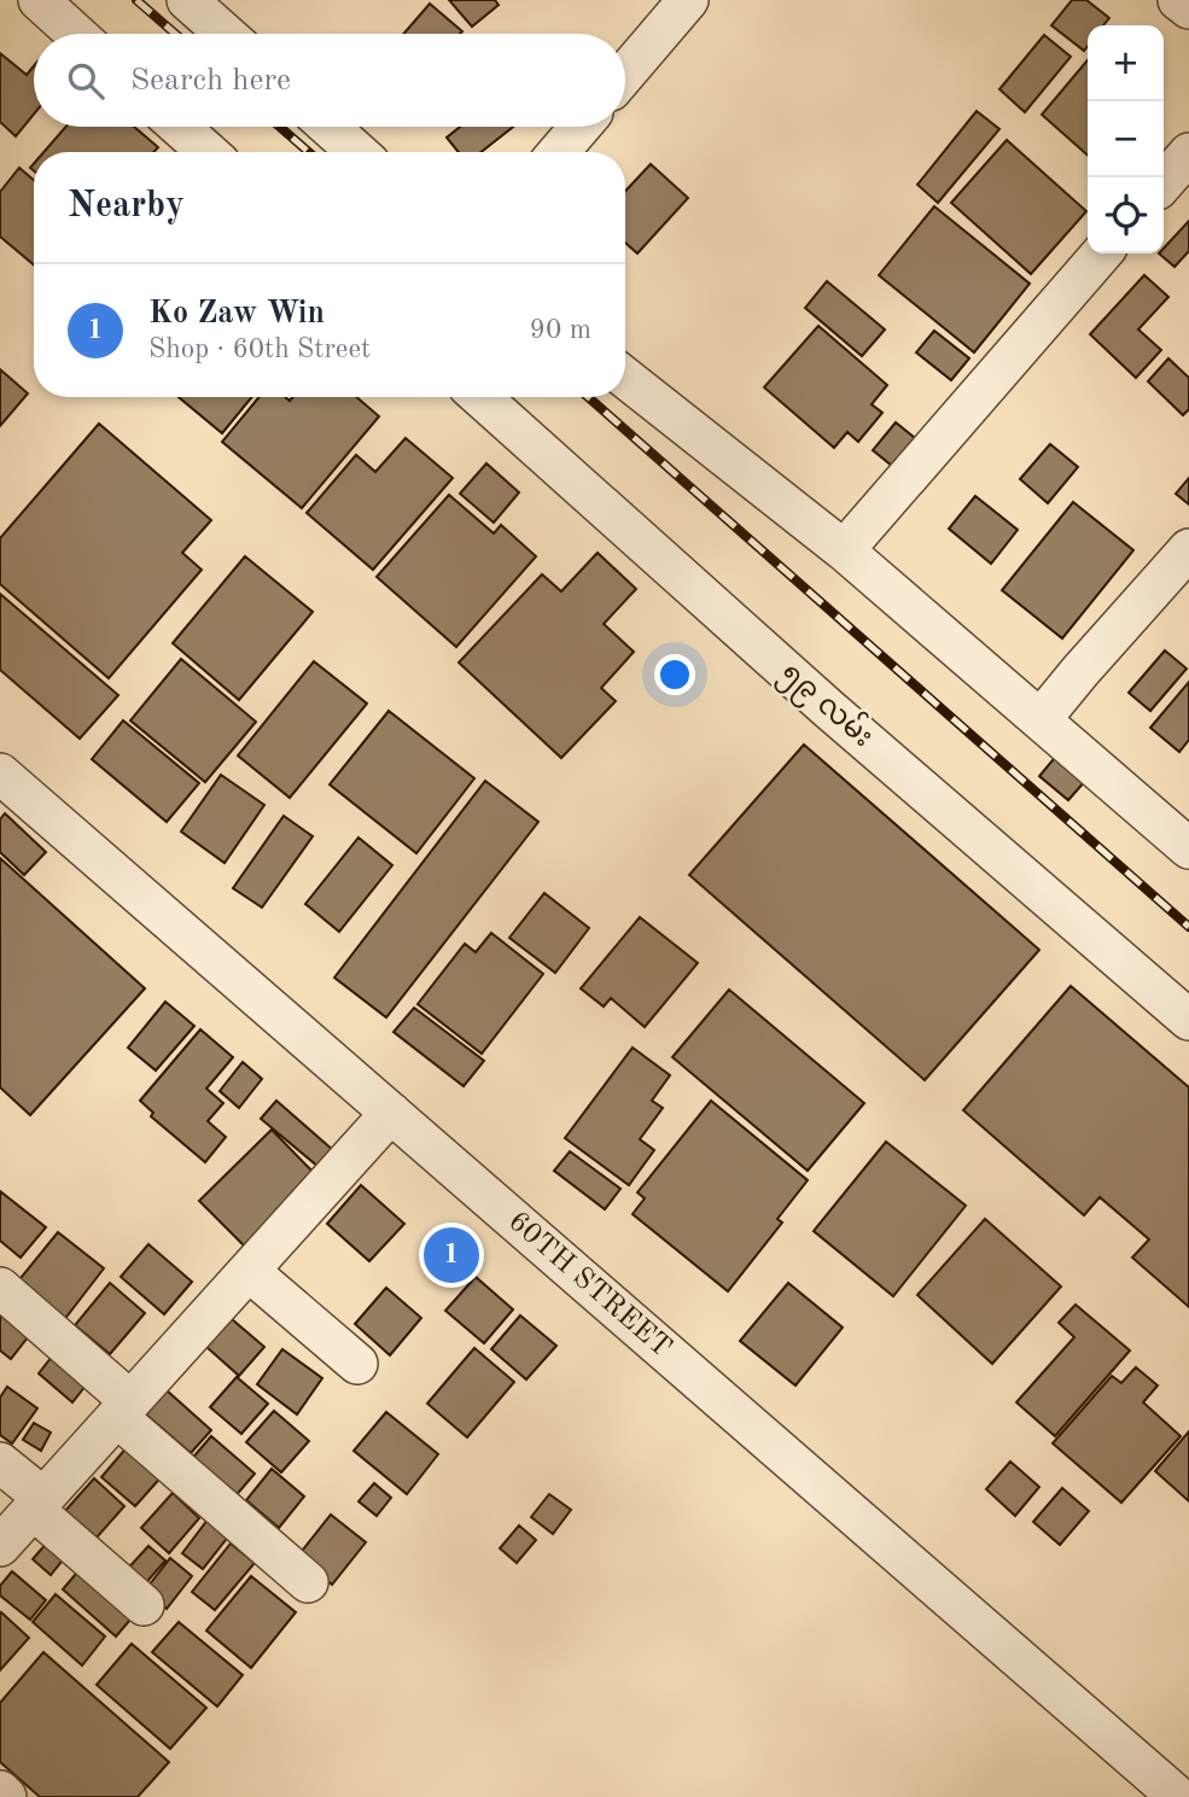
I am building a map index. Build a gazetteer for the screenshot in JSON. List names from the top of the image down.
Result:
{
  "streets": {
    "street": ["၅၉ လမ်း", "60TH STREET"]
  },
  "page": {
    "map_buttons": ["+", "−"],
    "search": "Search here",
    "heading": "Nearby",
    "list": [
      {
        "mark": "1",
        "name": "Ko Zaw Win",
        "note": "Shop · 60th Street",
        "value": "90 m"
      }
    ],
    "pins": "1"
  }
}
